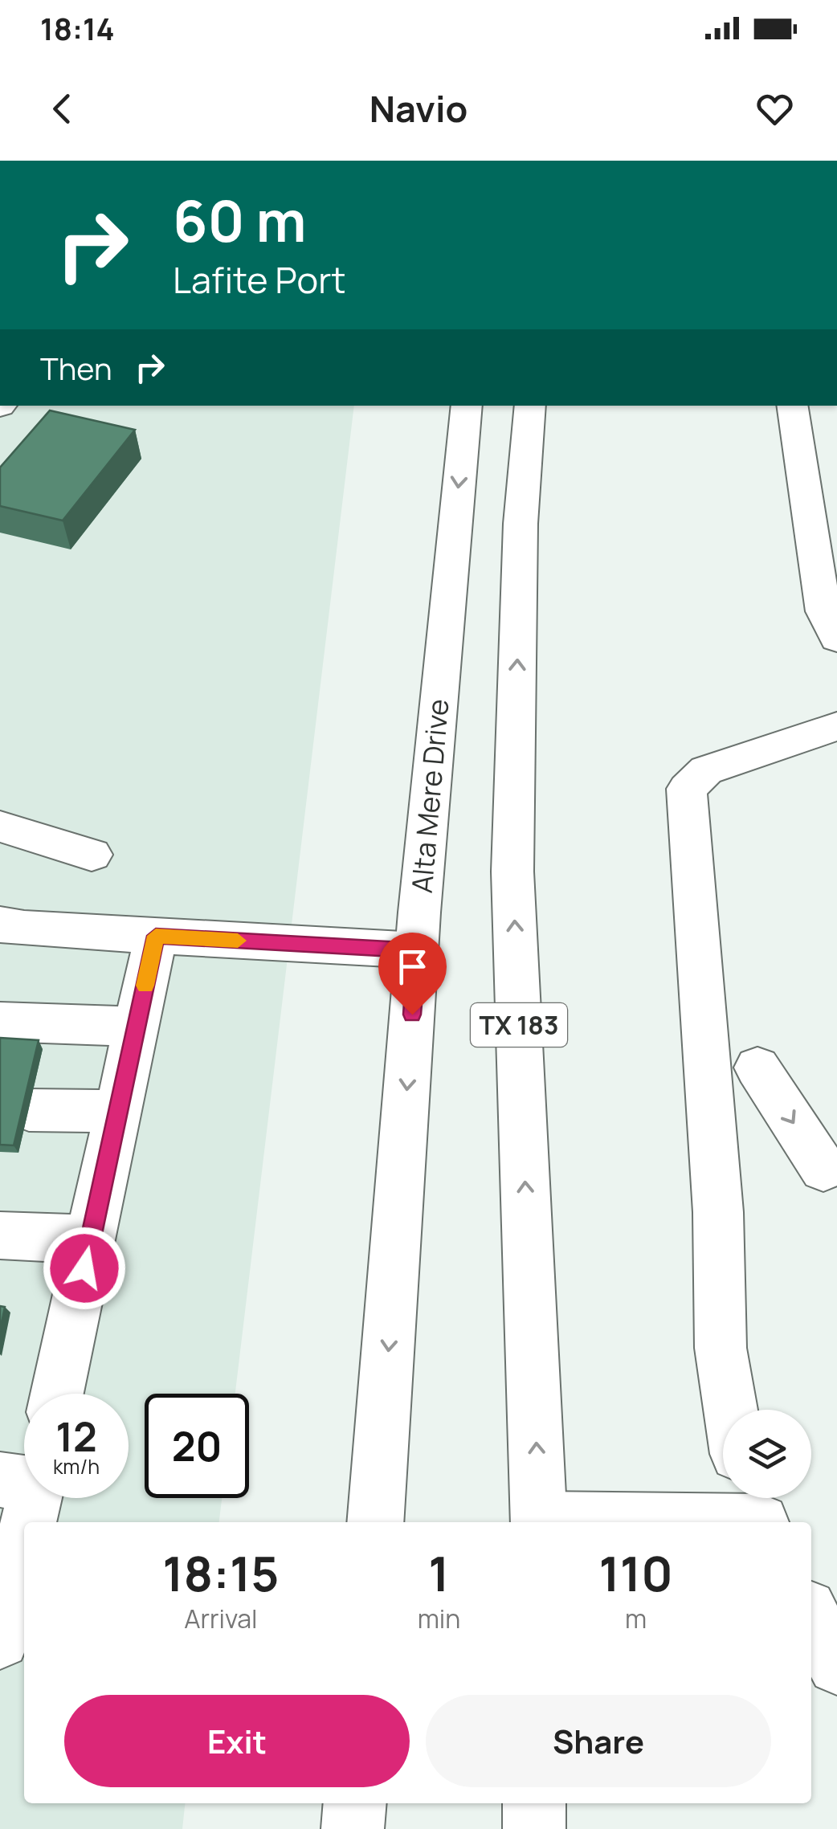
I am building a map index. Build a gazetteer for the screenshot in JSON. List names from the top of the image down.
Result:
{
  "streets": {
    "main road": ["Alta Mere Drive", "TX 183"]
  },
  "page": {
    "status": "18:14",
    "header": "Navio",
    "turn": ["60 m", "Lafite Port"],
    "then": "Then",
    "speed": "12 km/h",
    "limit": "20",
    "eta": [
      "18:15",
      "Arrival",
      "1",
      "min",
      "110",
      "m"
    ],
    "buttons": ["Exit", "Share"]
  }
}
